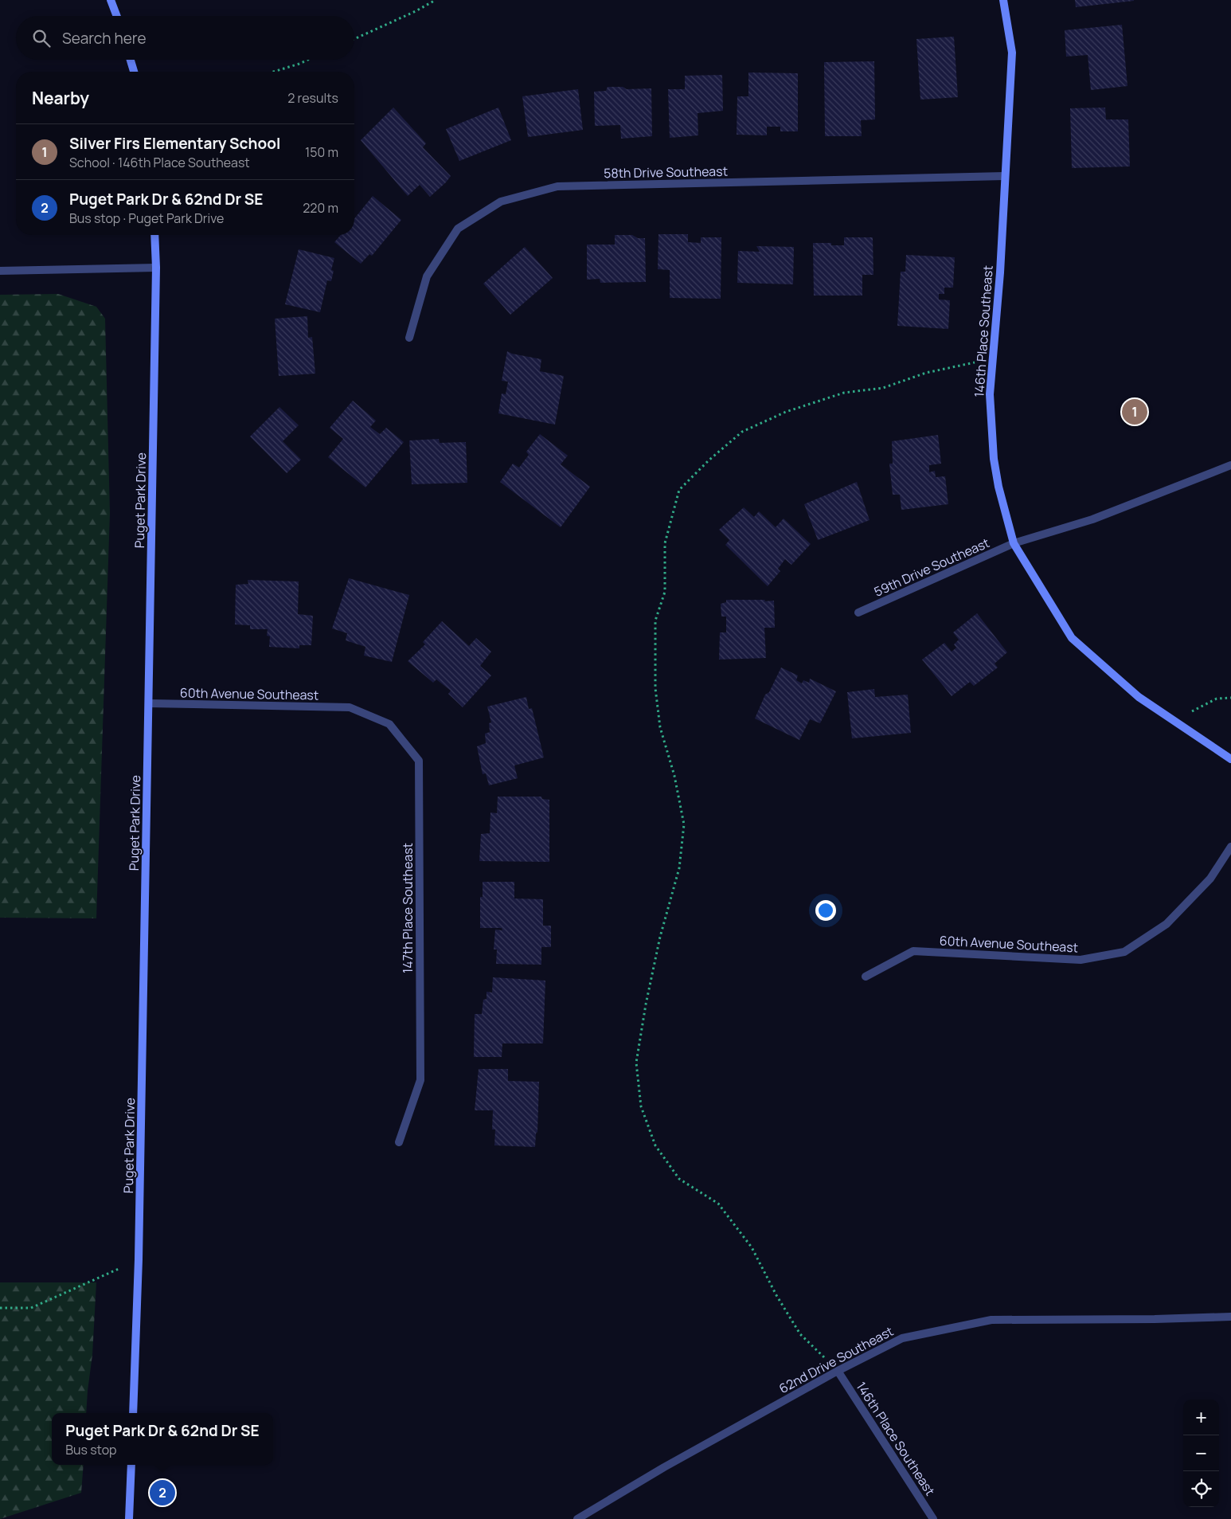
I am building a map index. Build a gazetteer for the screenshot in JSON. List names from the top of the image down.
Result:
{
  "streets": {
    "street": [
      "58th Drive Southeast",
      "146th Place Southeast",
      "Puget Park Drive",
      "59th Drive Southeast",
      "60th Avenue Southeast",
      "147th Place Southeast",
      "62nd Drive Southeast"
    ]
  },
  "crossings": [
    ["58th Drive Southeast", "146th Place Southeast"],
    ["146th Place Southeast", "59th Drive Southeast"],
    ["146th Place Southeast", "62nd Drive Southeast"],
    ["Puget Park Drive", "60th Avenue Southeast"],
    ["60th Avenue Southeast", "147th Place Southeast"]
  ],
  "page": {
    "search": "Search here",
    "heading": ["Nearby", "2 results"],
    "list": [
      {
        "mark": "1",
        "name": "Silver Firs Elementary School",
        "note": "School · 146th Place Southeast",
        "value": "150 m"
      },
      {
        "mark": "2",
        "name": "Puget Park Dr & 62nd Dr SE",
        "note": "Bus stop · Puget Park Drive",
        "value": "220 m"
      }
    ],
    "pins": ["1", "2"],
    "map_buttons": ["+", "−"],
    "popup": ["Puget Park Dr & 62nd Dr SE", "Bus stop"]
  }
}
